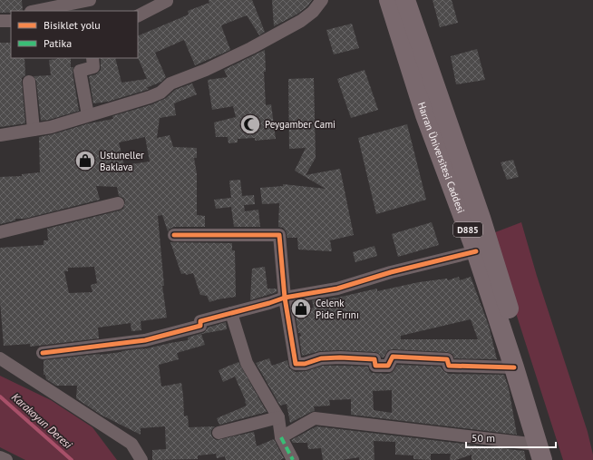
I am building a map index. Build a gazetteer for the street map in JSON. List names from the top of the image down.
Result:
{
  "streets": {
    "main road": ["Harran Üniversitesi Caddesi", "D885"]
  },
  "water": ["Karakoyun Deresi"],
  "places": {
    "mosque": ["Peygamber Cami"],
    "shop": ["Ustuneller Baklava", "Celenk Pide Fırını"]
  },
  "legend": ["Bisiklet yolu", "Patika"],
  "scale_bar": "50 m"
}
